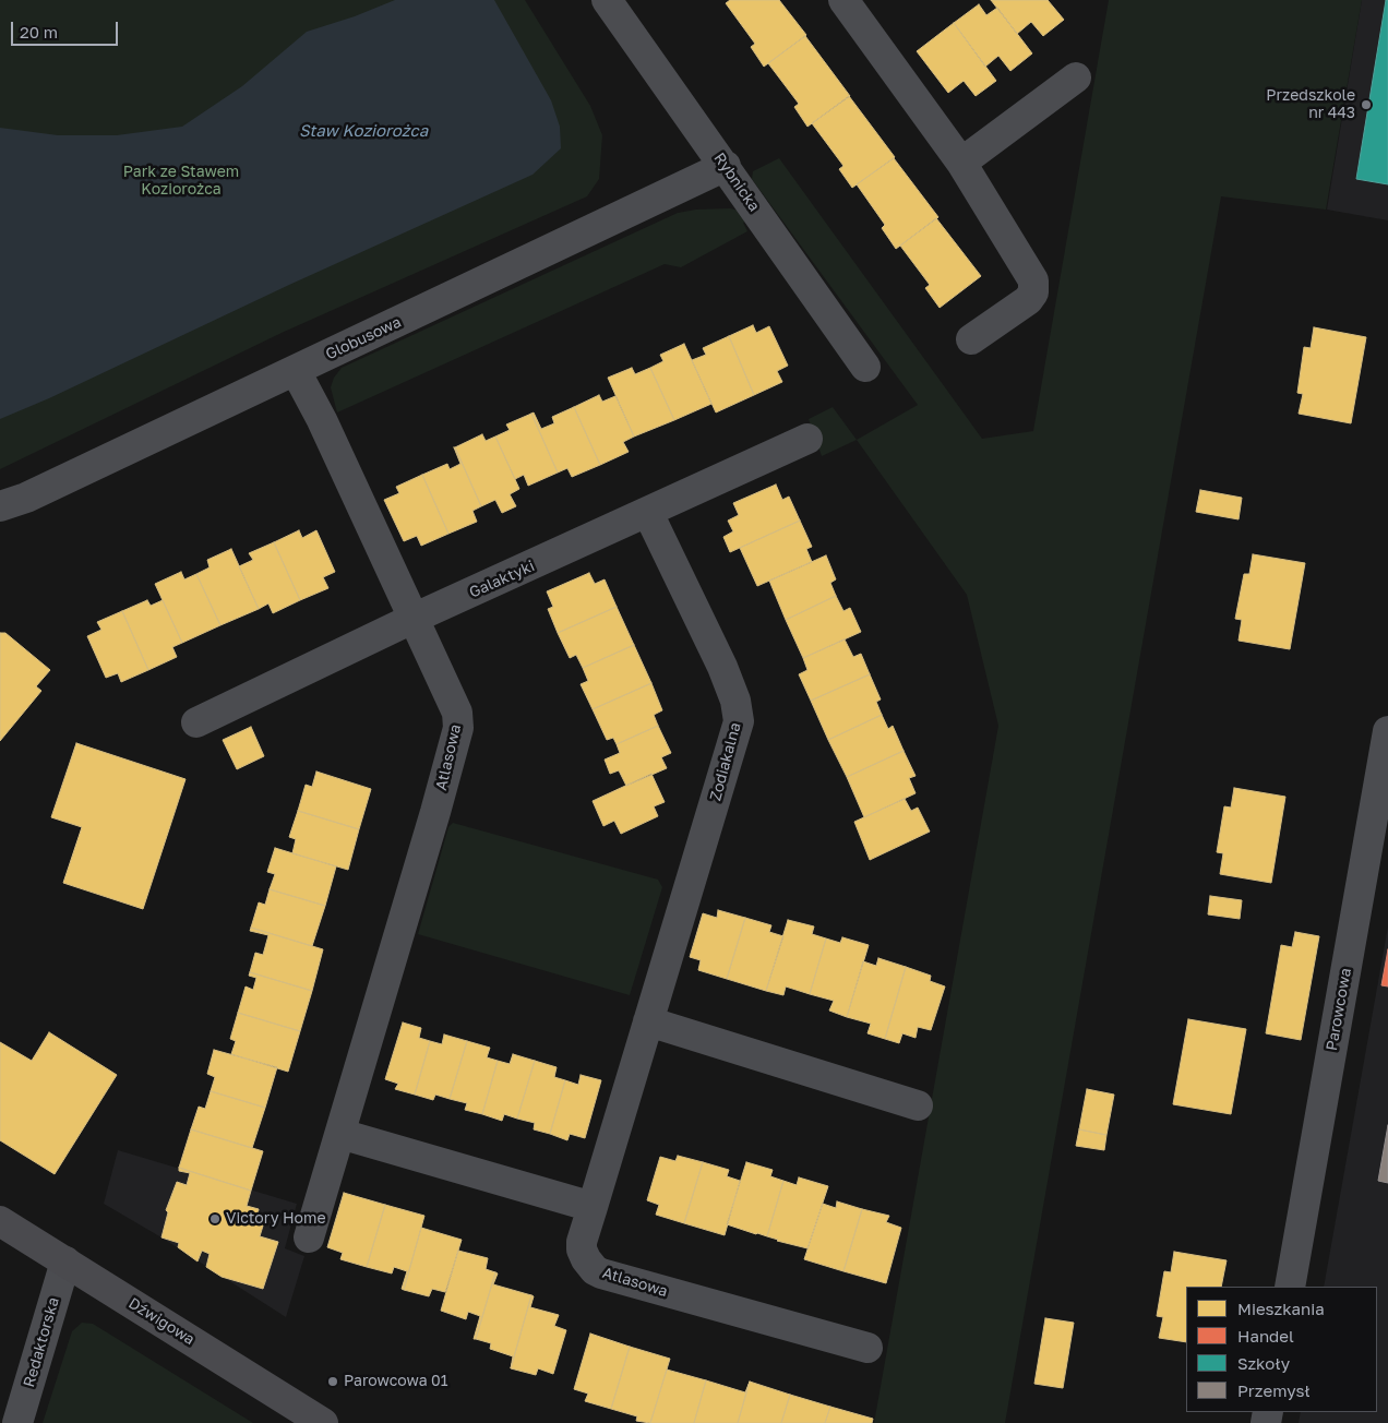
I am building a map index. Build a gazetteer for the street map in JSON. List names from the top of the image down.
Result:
{
  "streets": {
    "main road": ["Dźwigowa"],
    "street": [
      "Rybnicka",
      "Globusowa",
      "Galaktyki",
      "Atlasowa",
      "Zodiakalna",
      "Parowcowa",
      "Redaktorska"
    ]
  },
  "crossings": [
    ["Rybnicka", "Globusowa"],
    ["Globusowa", "Atlasowa"],
    ["Galaktyki", "Atlasowa"],
    ["Galaktyki", "Zodiakalna"],
    ["Atlasowa", "Zodiakalna"],
    ["Dźwigowa", "Redaktorska"]
  ],
  "water": ["Staw Koziorożca"],
  "parks": ["Park ze Stawem Koziorożca"],
  "places": ["Przedszkole nr 443", "Victory Home", "Parowcowa 01"],
  "legend": [
    "Mieszkania",
    "Handel",
    "Szkoły",
    "Przemysł"
  ],
  "scale_bar": "20 m"
}
